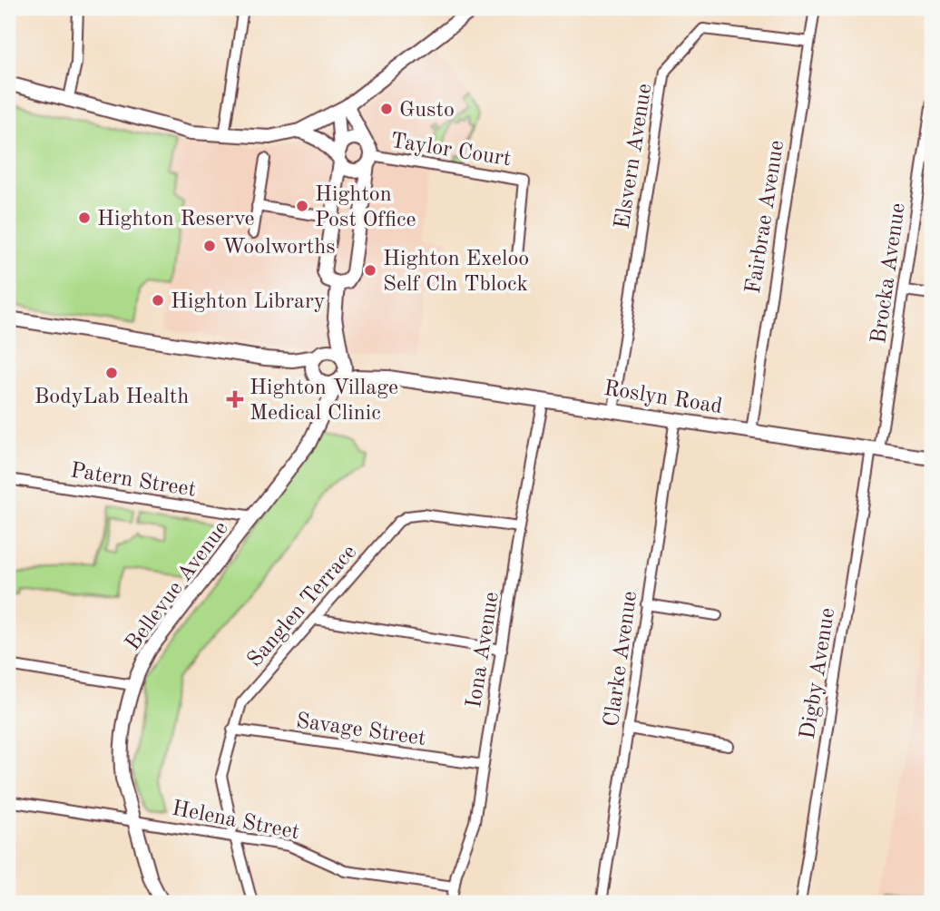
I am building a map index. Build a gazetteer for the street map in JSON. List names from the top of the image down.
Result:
{
  "streets": {
    "street": [
      "Taylor Court",
      "Elsvern Avenue",
      "Fairbrae Avenue",
      "Brocka Avenue",
      "Roslyn Road",
      "Patern Street",
      "Bellevue Avenue",
      "Sanglen Terrace",
      "Iona Avenue",
      "Clarke Avenue",
      "Digby Avenue",
      "Savage Street",
      "Helena Street"
    ]
  },
  "crossings": [
    ["Elsvern Avenue", "Fairbrae Avenue"],
    ["Elsvern Avenue", "Roslyn Road"],
    ["Fairbrae Avenue", "Roslyn Road"],
    ["Brocka Avenue", "Roslyn Road"],
    ["Brocka Avenue", "Digby Avenue"],
    ["Roslyn Road", "Bellevue Avenue"],
    ["Roslyn Road", "Iona Avenue"],
    ["Roslyn Road", "Clarke Avenue"],
    ["Roslyn Road", "Digby Avenue"],
    ["Patern Street", "Bellevue Avenue"],
    ["Bellevue Avenue", "Helena Street"],
    ["Sanglen Terrace", "Iona Avenue"],
    ["Sanglen Terrace", "Savage Street"],
    ["Sanglen Terrace", "Helena Street"],
    ["Iona Avenue", "Savage Street"],
    ["Iona Avenue", "Helena Street"]
  ],
  "places": {
    "other": [
      "Gusto",
      "Highton Post Office",
      "Highton Reserve",
      "Woolworths",
      "Highton Exeloo Self Cln Tblock",
      "Highton Library",
      "BodyLab Health"
    ],
    "health": ["Highton Village Medical Clinic"]
  }
}
